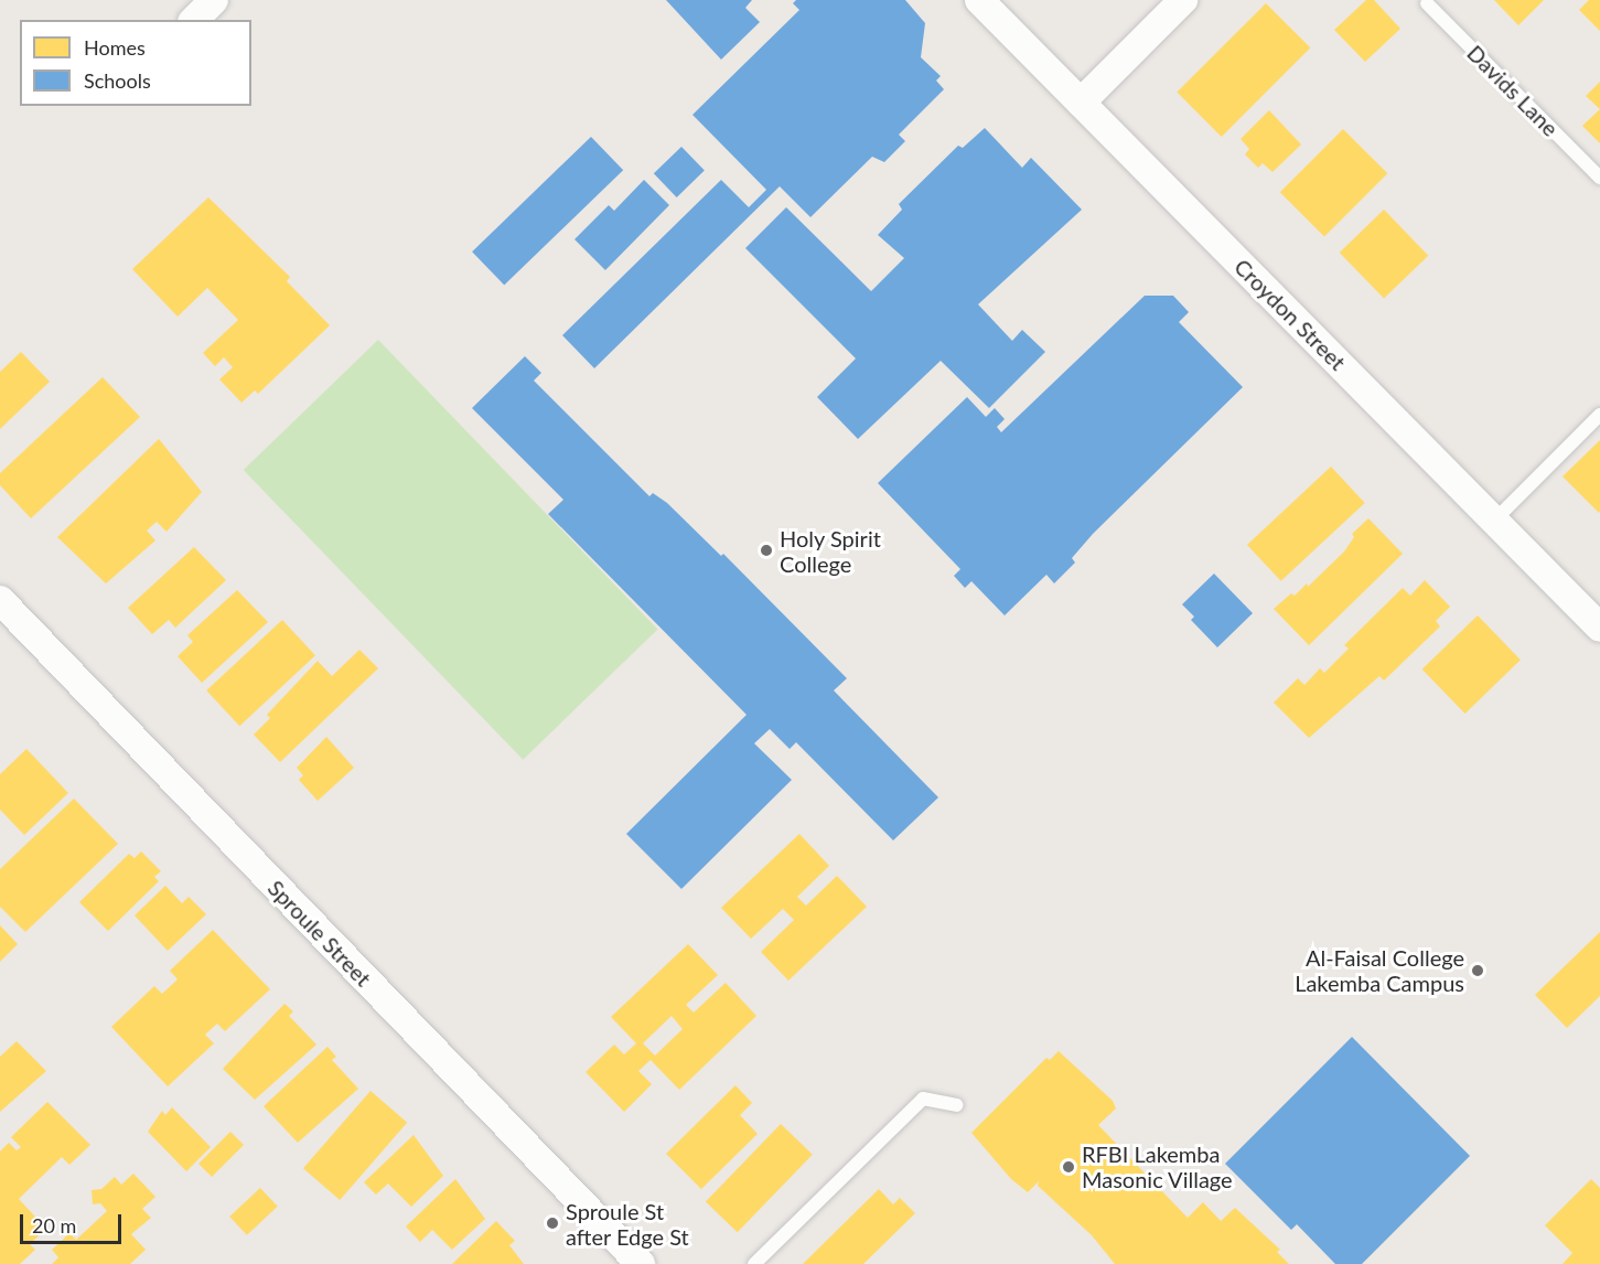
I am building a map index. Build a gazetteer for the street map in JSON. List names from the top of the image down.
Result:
{
  "streets": {
    "street": ["Croydon Street", "Sproule Street"],
    "lane": ["Davids Lane"]
  },
  "places": [
    "Holy Spirit College",
    "Al-Faisal College Lakemba Campus",
    "RFBI Lakemba Masonic Village",
    "Sproule St after Edge St"
  ],
  "legend": ["Homes", "Schools"],
  "scale_bar": "20 m"
}
